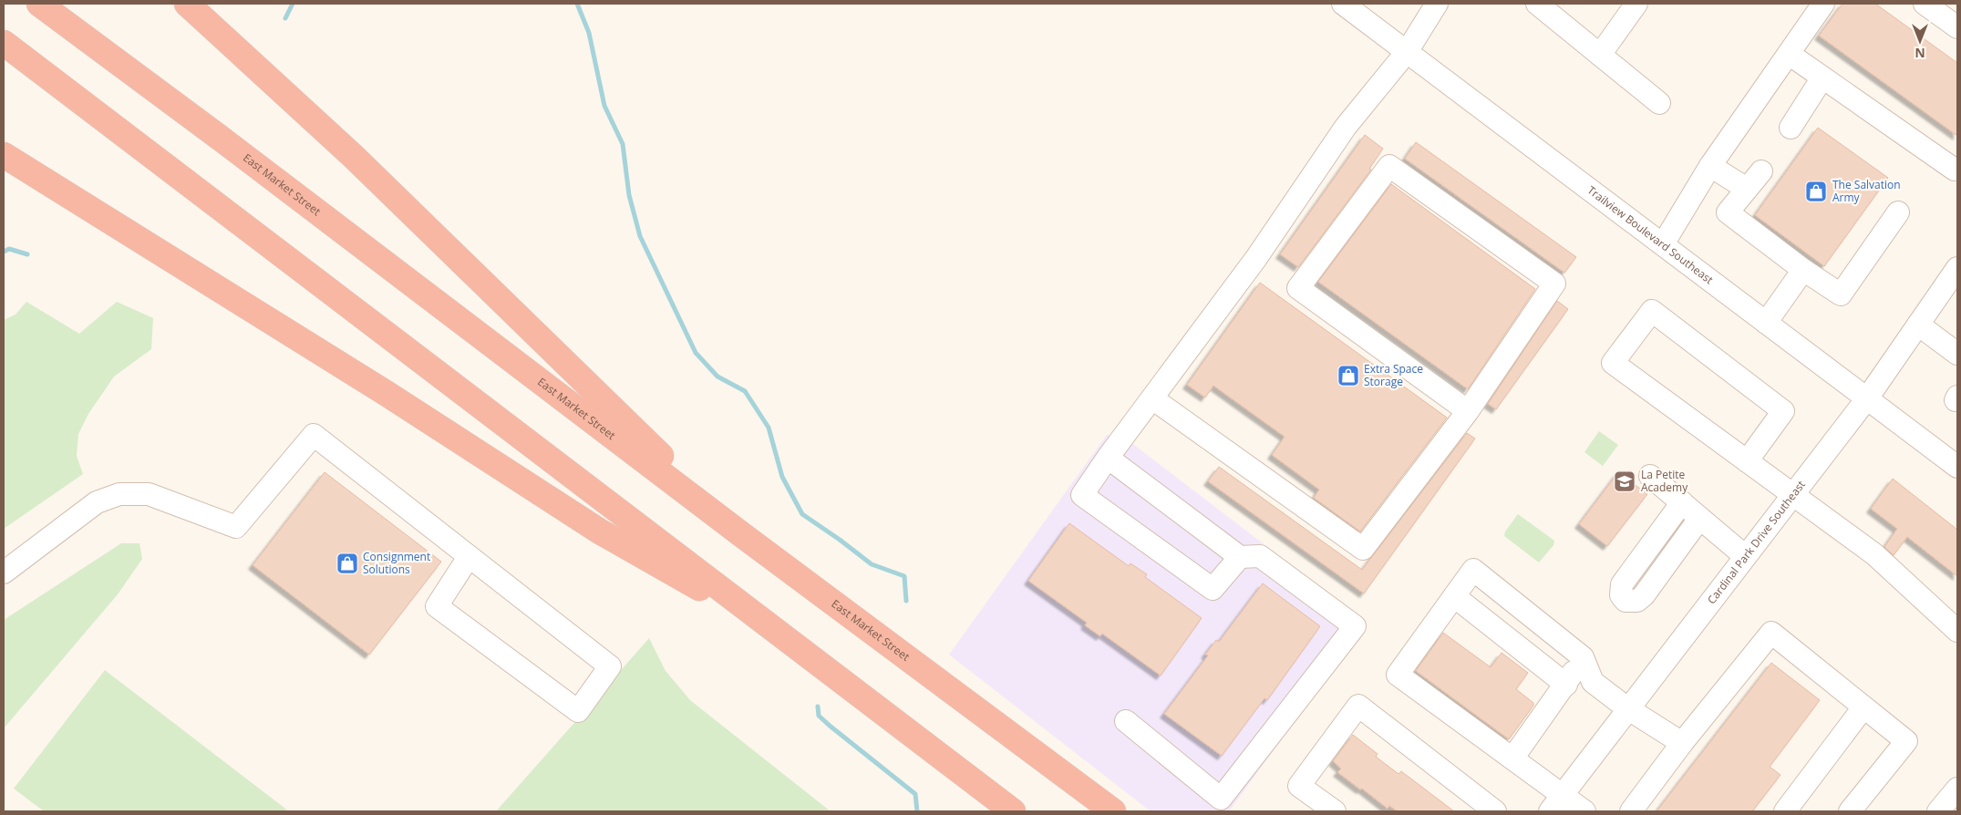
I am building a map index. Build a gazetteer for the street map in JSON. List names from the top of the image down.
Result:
{
  "streets": {
    "highway": ["East Market Street"],
    "street": ["Trailview Boulevard Southeast", "Cardinal Park Drive Southeast"]
  },
  "crossings": [
    ["Trailview Boulevard Southeast", "Cardinal Park Drive Southeast"]
  ],
  "places": {
    "shop": ["The Salvation Army", "Extra Space Storage", "Consignment Solutions"],
    "school or university": ["La Petite Academy"]
  },
  "north": "bottom"
}
